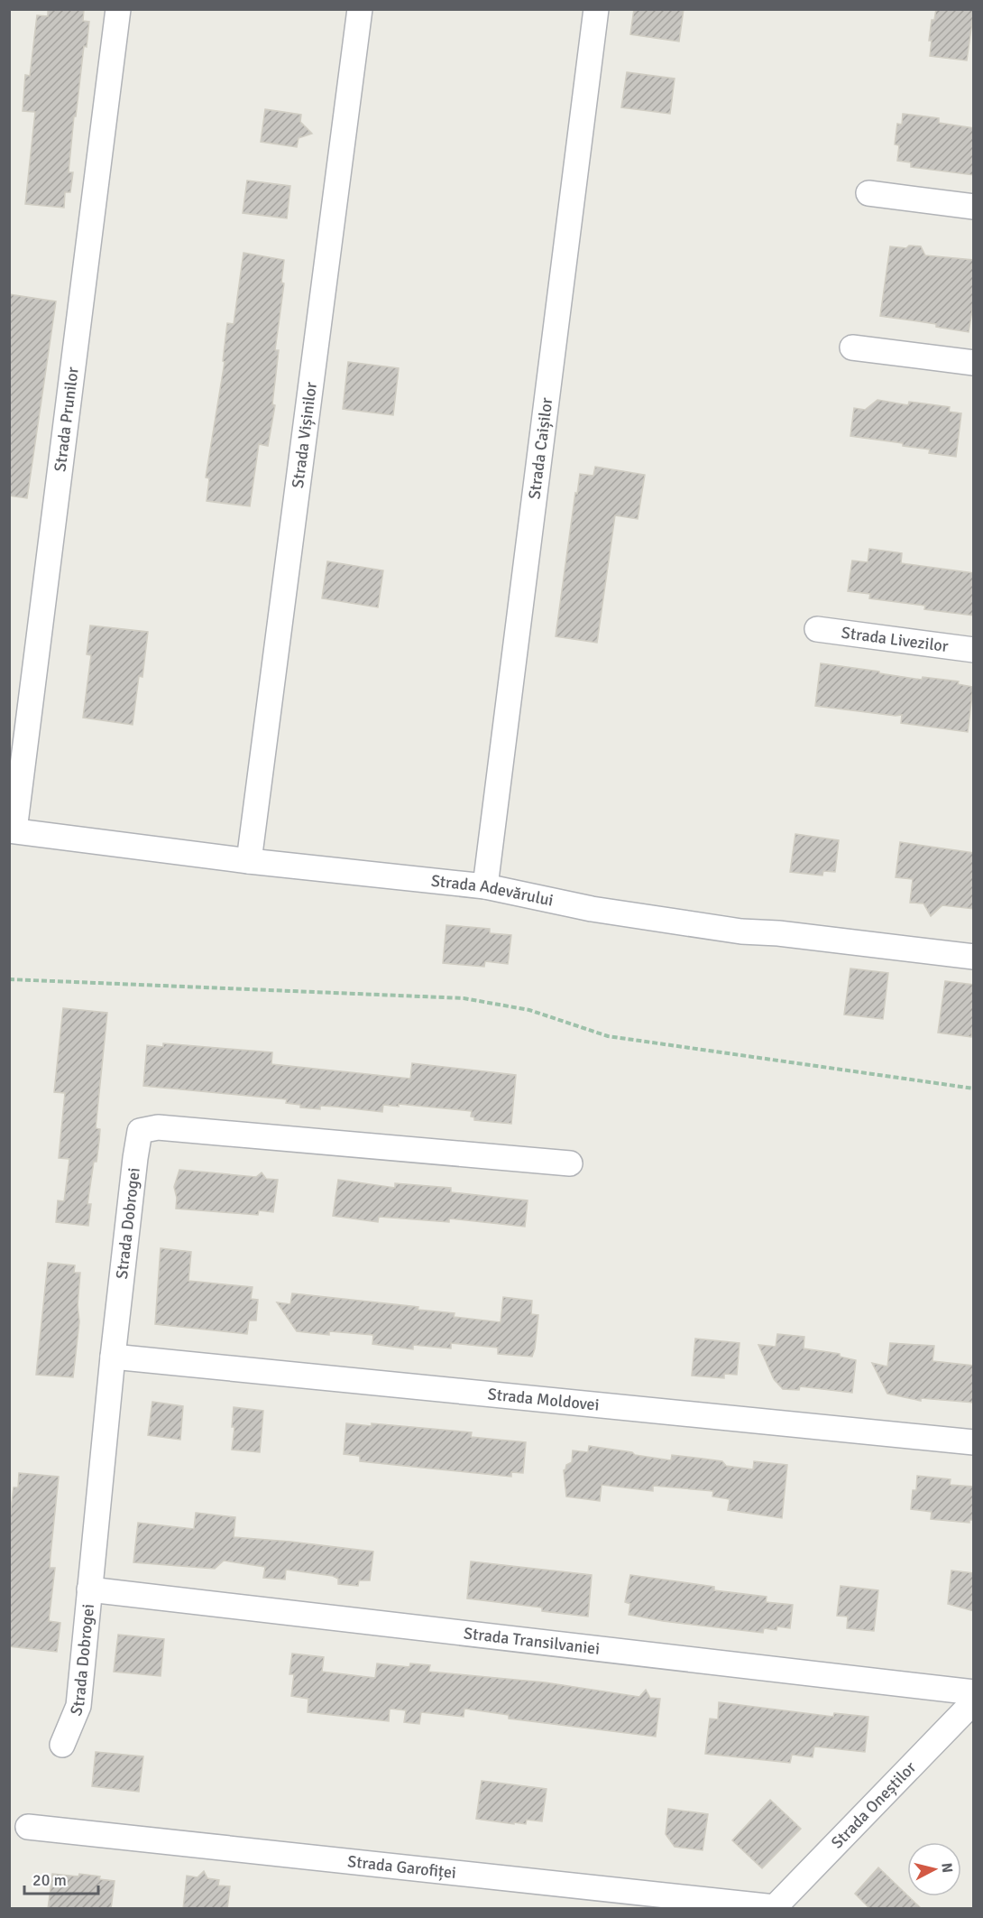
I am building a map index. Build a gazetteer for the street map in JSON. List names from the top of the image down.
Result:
{
  "streets": {
    "street": [
      "Strada Prunilor",
      "Strada Vișinilor",
      "Strada Caișilor",
      "Strada Livezilor",
      "Strada Adevărului",
      "Strada Dobrogei",
      "Strada Moldovei",
      "Strada Transilvaniei",
      "Strada Oneștilor",
      "Strada Garofiței"
    ]
  },
  "crossings": [
    ["Strada Prunilor", "Strada Adevărului"],
    ["Strada Vișinilor", "Strada Adevărului"],
    ["Strada Caișilor", "Strada Adevărului"],
    ["Strada Dobrogei", "Strada Moldovei"],
    ["Strada Dobrogei", "Strada Transilvaniei"],
    ["Strada Oneștilor", "Strada Garofiței"]
  ],
  "scale_bar": "20 m",
  "north": "right"
}
